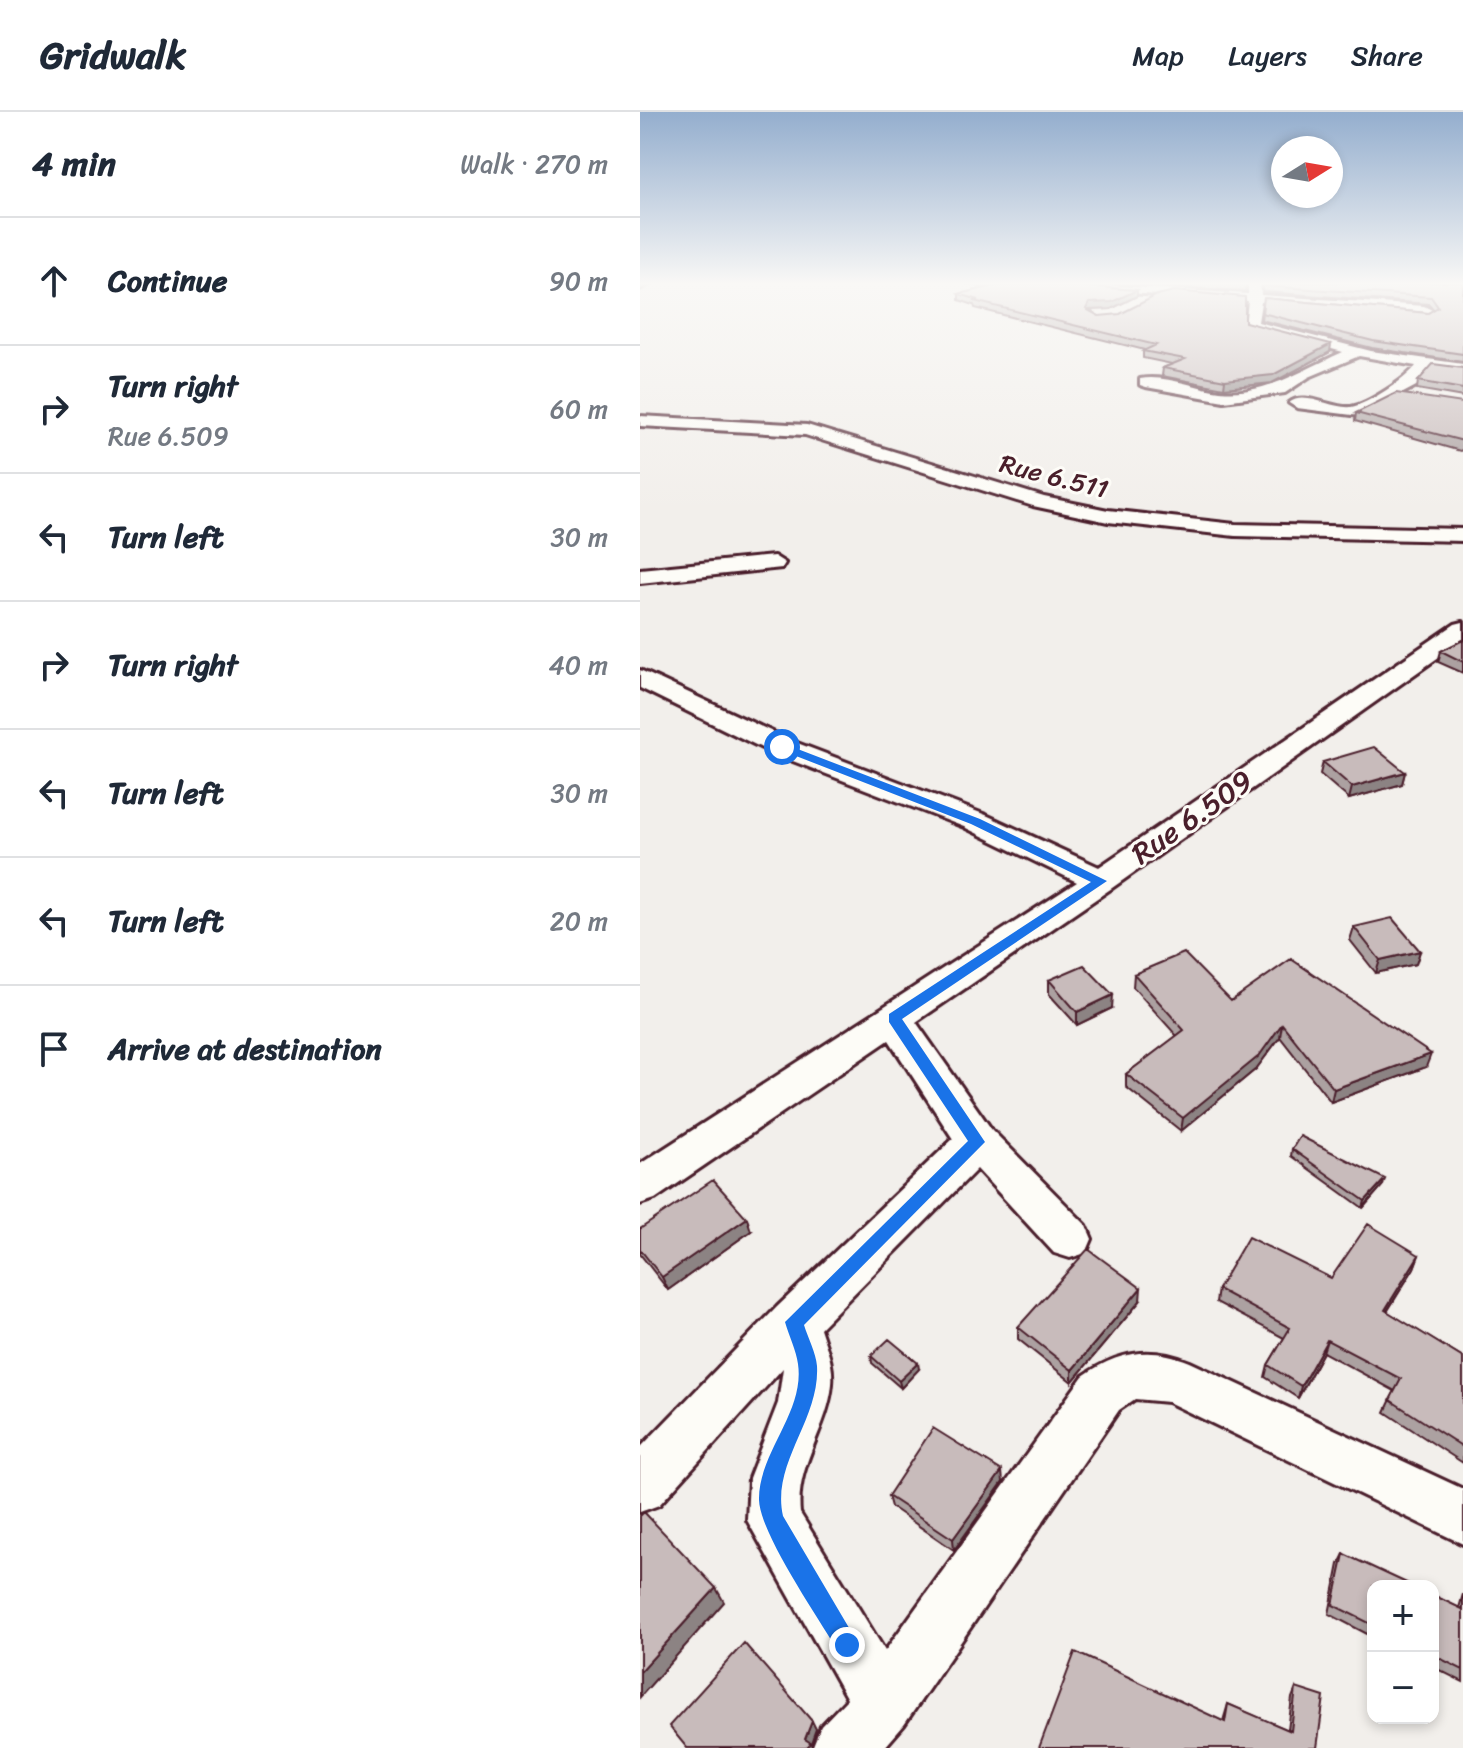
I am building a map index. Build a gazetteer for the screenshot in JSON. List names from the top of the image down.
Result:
{
  "streets": {
    "street": ["Rue 6.511", "Rue 6.509"]
  },
  "north": "right",
  "page": {
    "header": "Gridwalk",
    "nav": ["Map", "Layers", "Share"],
    "heading": ["4 min", "Walk · 270 m"],
    "list": [
      ["Continue", "90 m"],
      ["Turn right", "Rue 6.509", "60 m"],
      ["Turn left", "30 m"],
      ["Turn right", "40 m"],
      ["Turn left", "30 m"],
      ["Turn left", "20 m"],
      "Arrive at destination"
    ],
    "map_buttons": ["+", "−"]
  }
}
